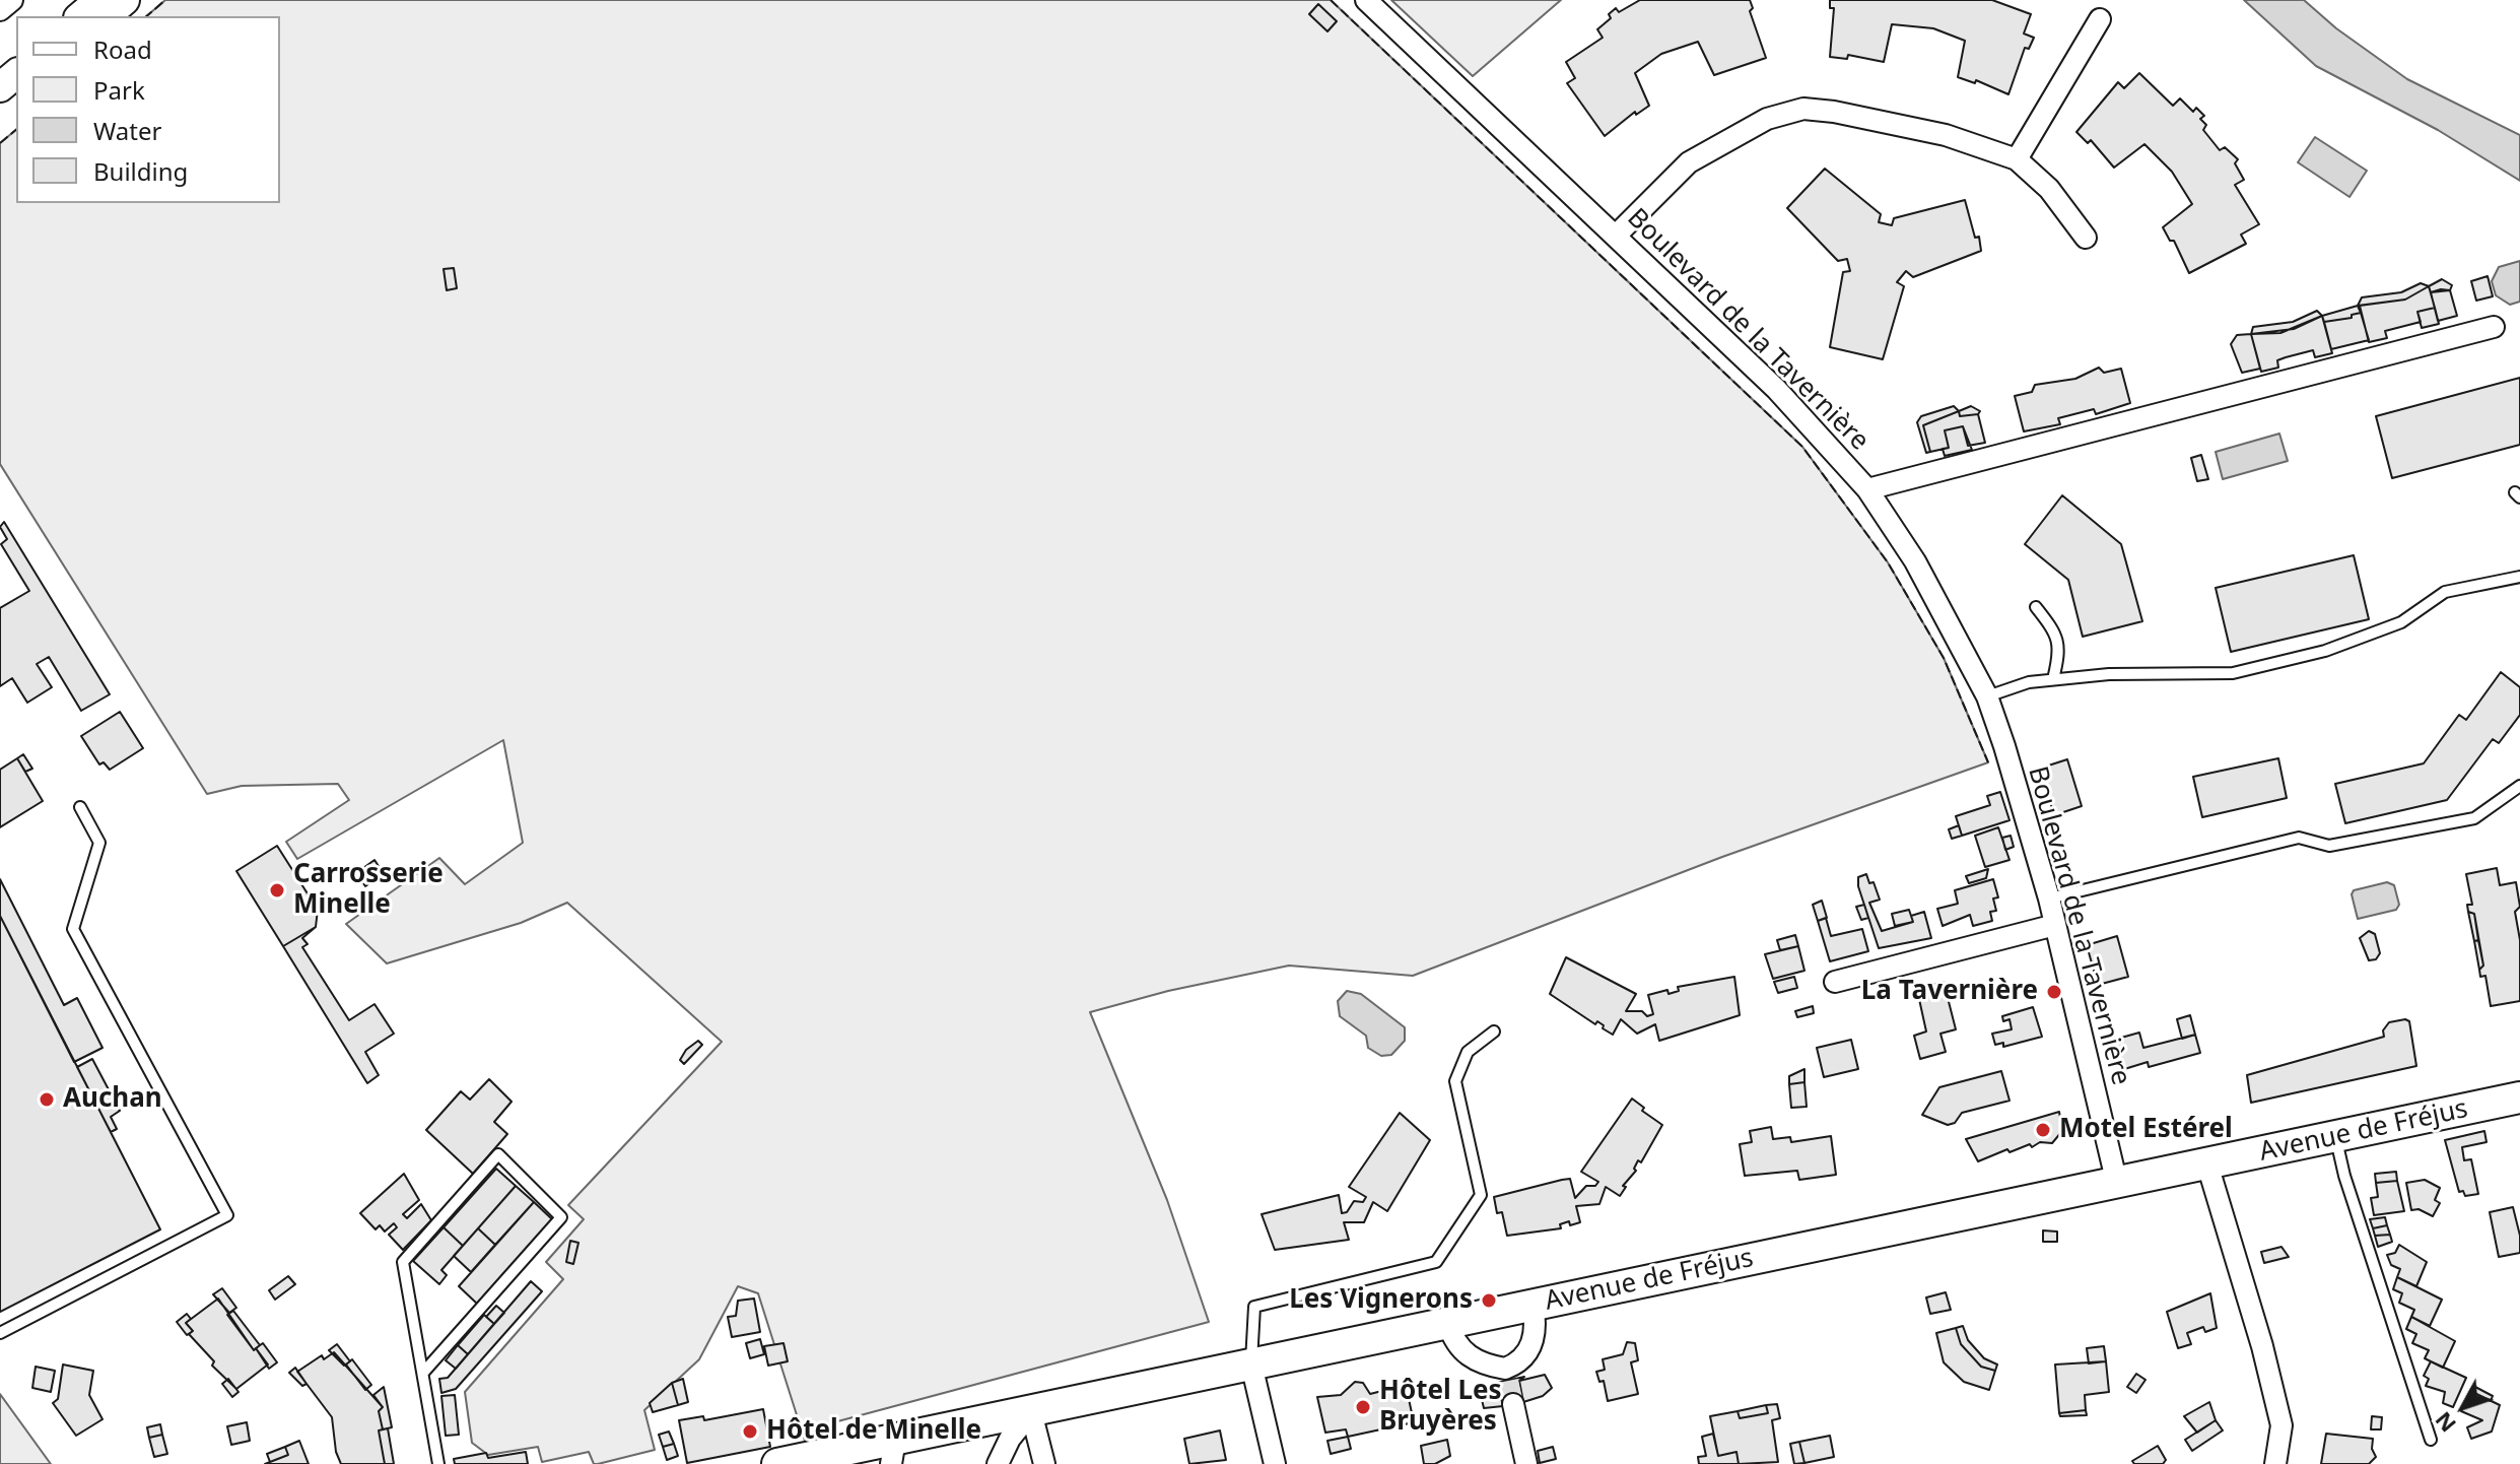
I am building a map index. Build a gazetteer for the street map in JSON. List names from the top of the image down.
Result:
{
  "streets": {
    "main road": ["Avenue de Fréjus"],
    "street": ["Boulevard de la Tavernière"]
  },
  "crossings": [
    ["Boulevard de la Tavernière", "Avenue de Fréjus"]
  ],
  "places": [
    "Carrosserie Minelle",
    "La Tavernière",
    "Auchan",
    "Motel Estérel",
    "Les Vignerons",
    "Hôtel Les Bruyères",
    "Hôtel de Minelle"
  ],
  "legend": [
    "Road",
    "Park",
    "Water",
    "Building"
  ],
  "north": "bottom left"
}
